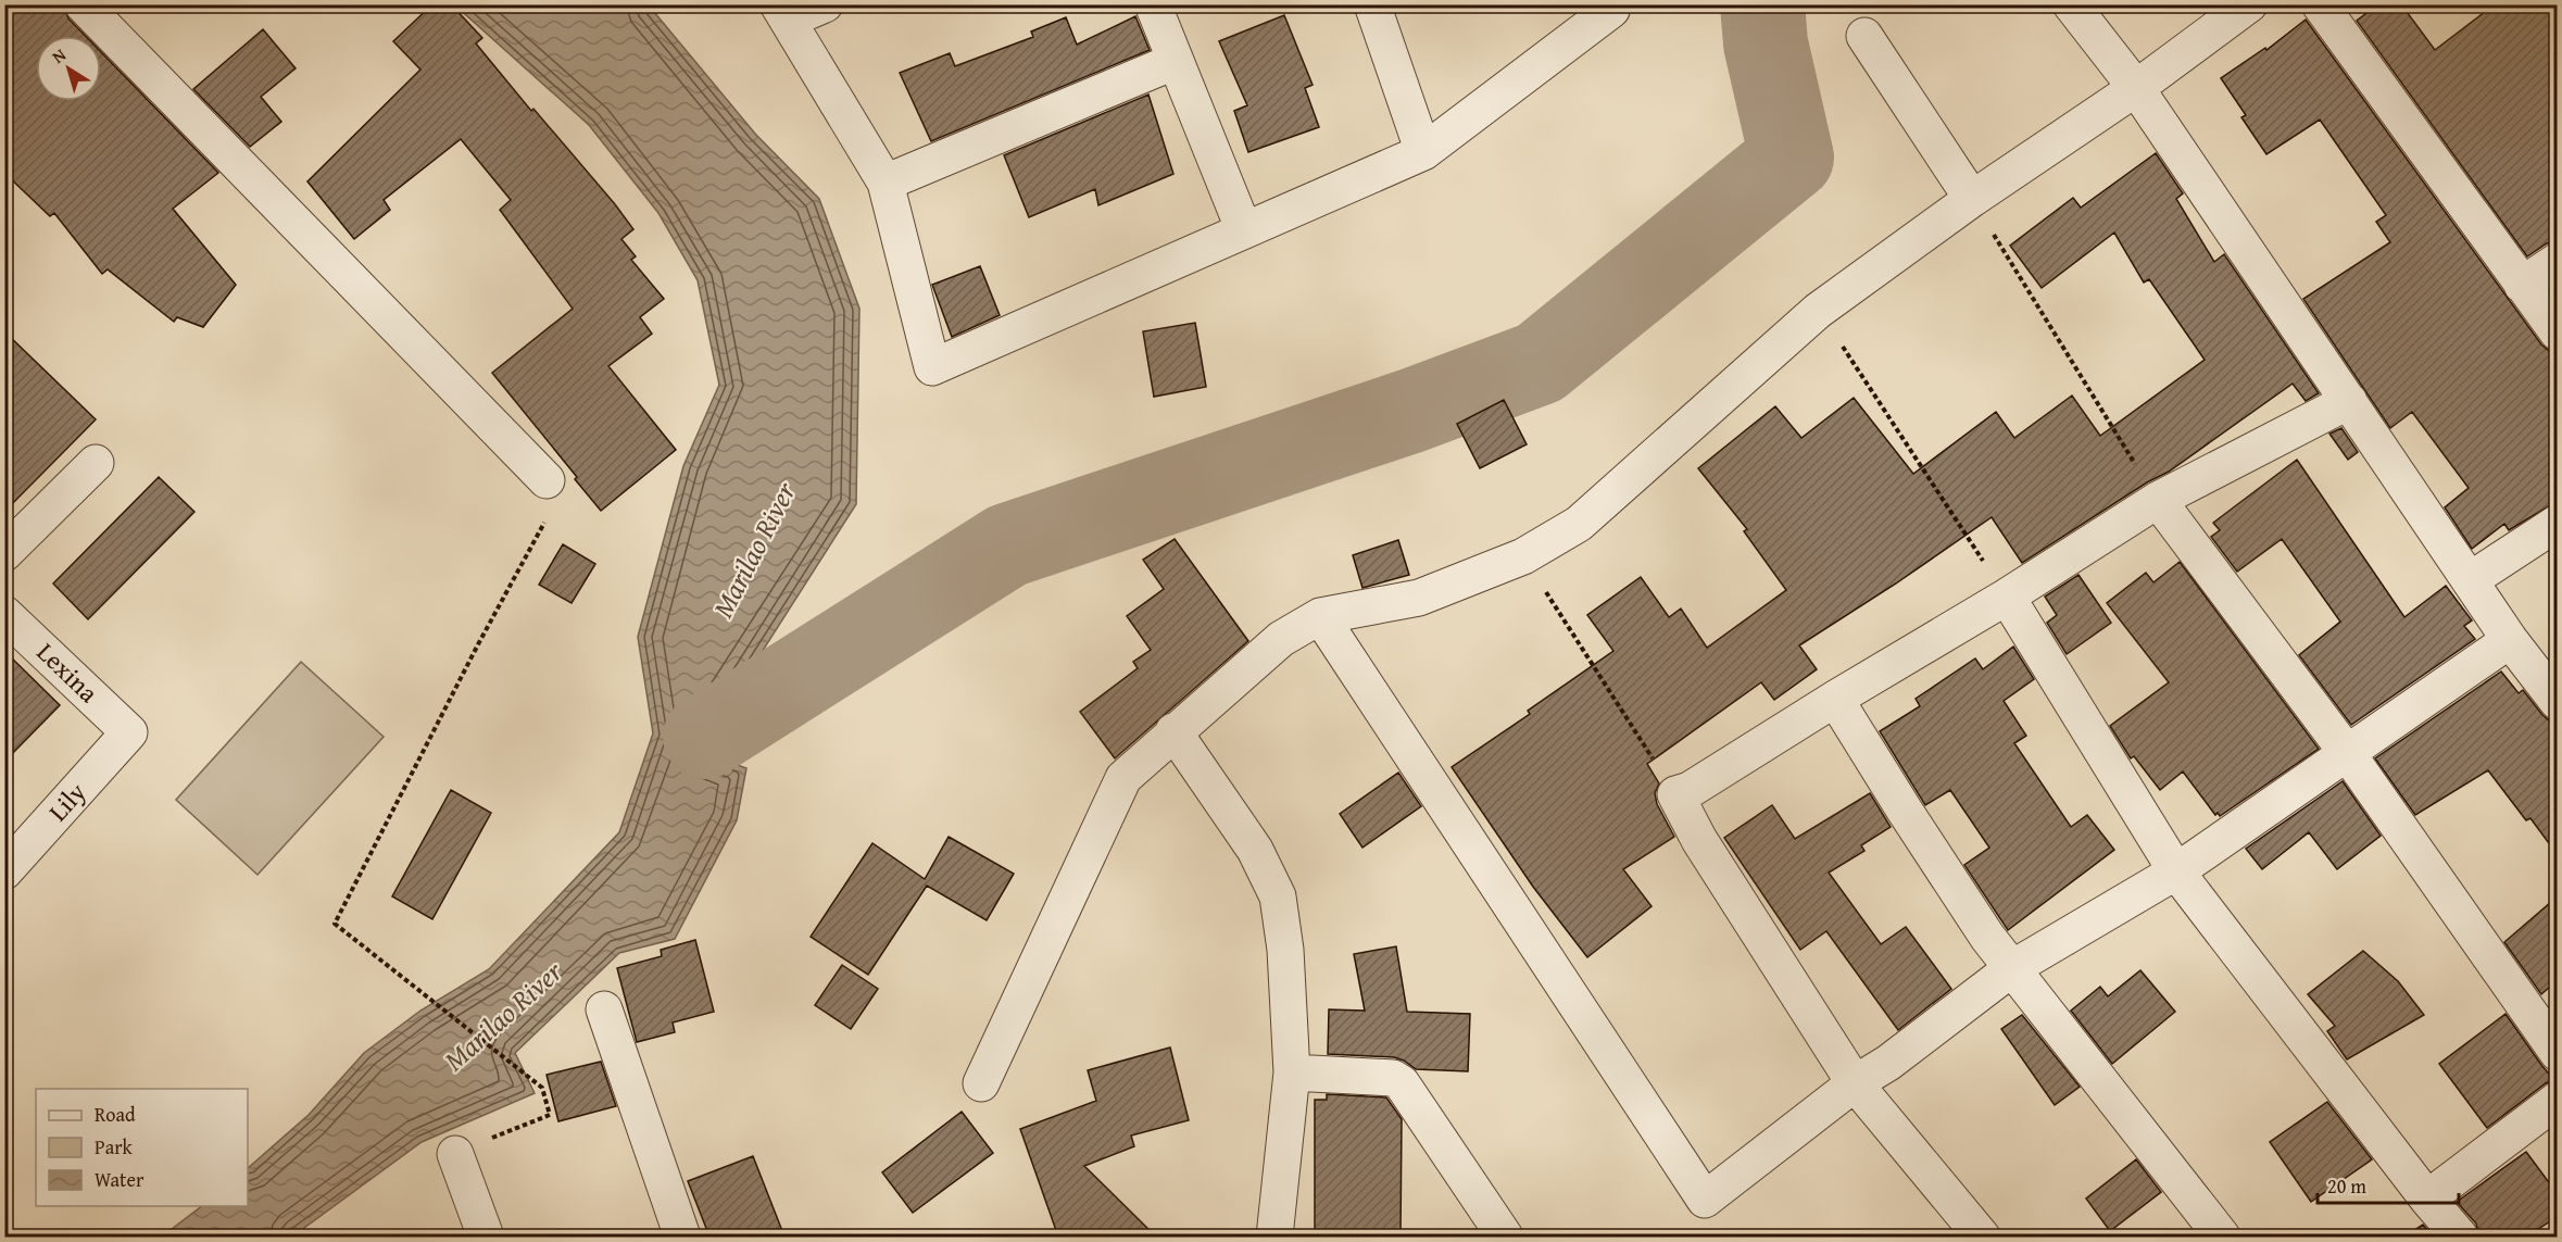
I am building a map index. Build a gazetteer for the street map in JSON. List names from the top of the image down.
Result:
{
  "streets": {
    "street": ["Lexina", "Lily"]
  },
  "crossings": [
    ["Lexina", "Lily"]
  ],
  "water": ["Marilao River"],
  "legend": ["Road", "Park", "Water"],
  "scale_bar": "20 m",
  "north": "top left"
}
